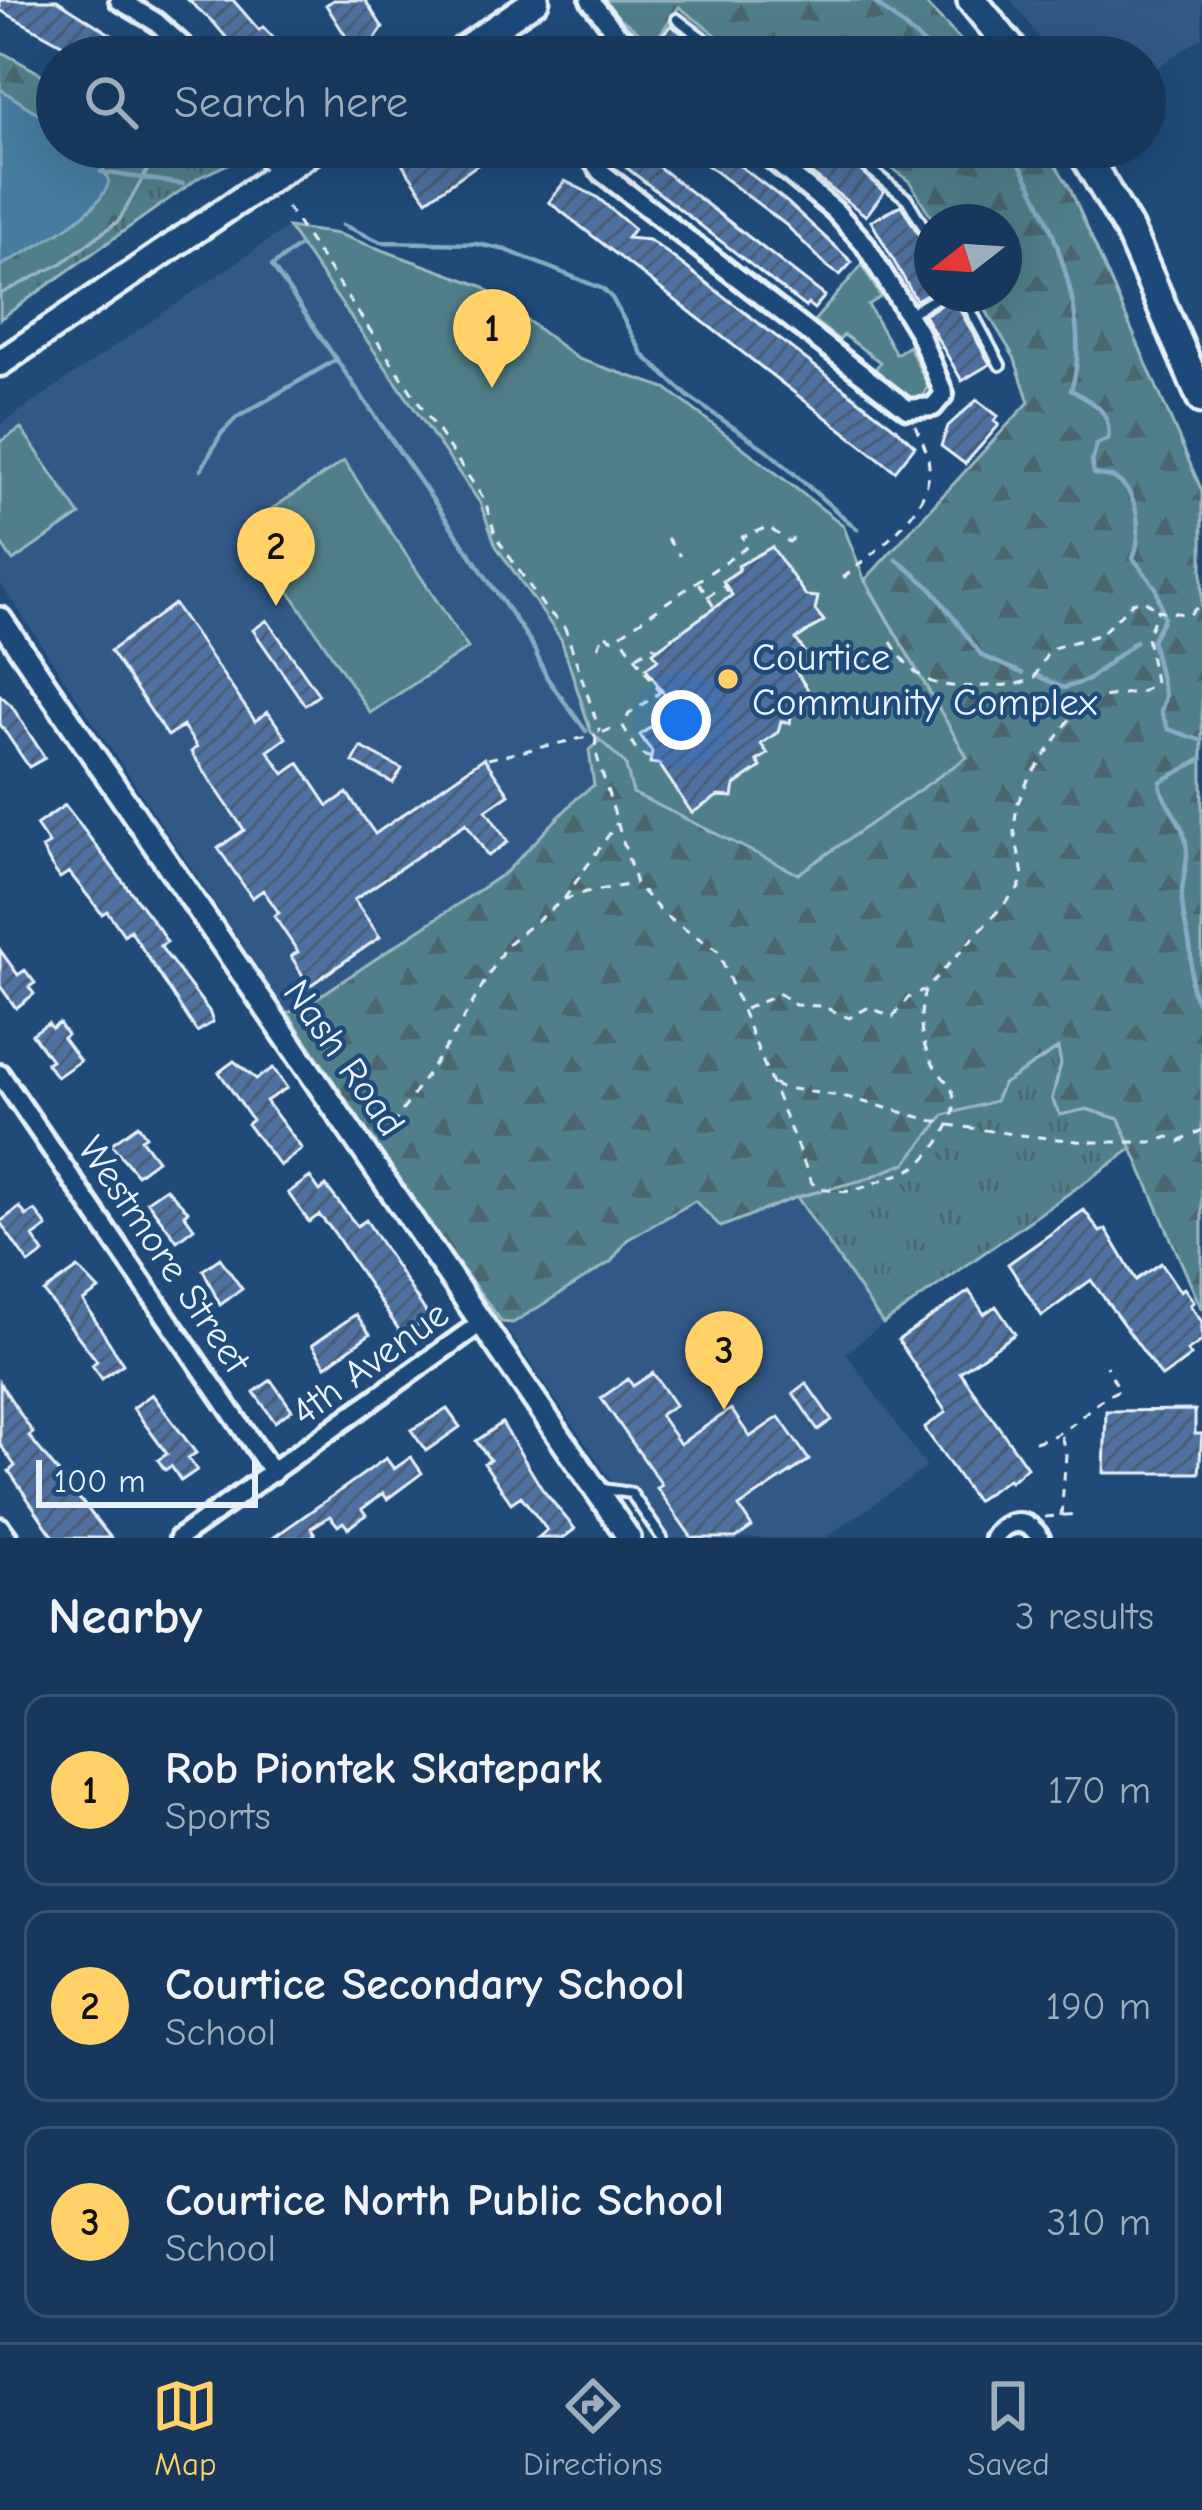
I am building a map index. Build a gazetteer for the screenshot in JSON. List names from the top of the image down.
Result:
{
  "streets": {
    "street": ["Nash Road", "Westmore Street", "4th Avenue"]
  },
  "crossings": [
    ["Nash Road", "4th Avenue"],
    ["Westmore Street", "4th Avenue"]
  ],
  "places": ["Courtice Community Complex"],
  "scale_bar": "100 m",
  "north": "left",
  "page": {
    "search": "Search here",
    "pins": ["1", "2", "3"],
    "scale": "100 m",
    "heading": ["Nearby", "3 results"],
    "list": [
      {
        "mark": "1",
        "name": "Rob Piontek Skatepark",
        "note": "Sports",
        "value": "170 m"
      },
      {
        "mark": "2",
        "name": "Courtice Secondary School",
        "note": "School",
        "value": "190 m"
      },
      {
        "mark": "3",
        "name": "Courtice North Public School",
        "note": "School",
        "value": "310 m"
      }
    ],
    "nav": ["Map", "Directions", "Saved"]
  }
}
